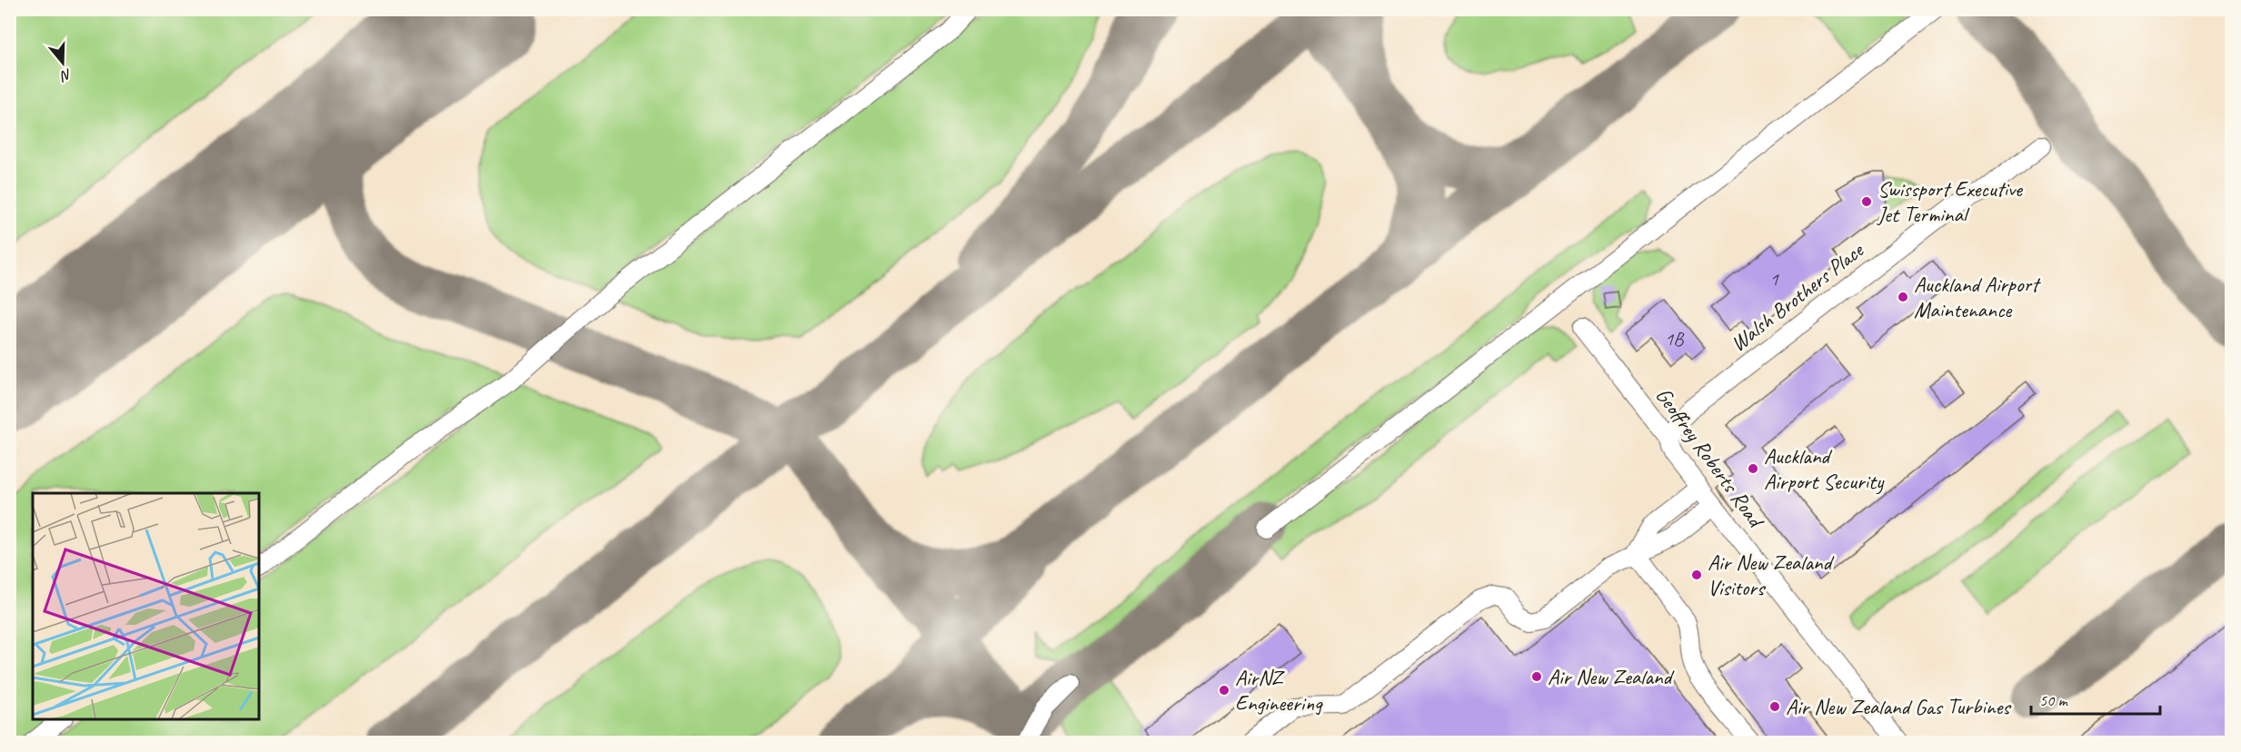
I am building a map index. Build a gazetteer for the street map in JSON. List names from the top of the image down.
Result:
{
  "streets": {
    "street": ["Walsh Brothers Place", "Geoffrey Roberts Road"]
  },
  "crossings": [
    ["Walsh Brothers Place", "Geoffrey Roberts Road"]
  ],
  "places": [
    "Swissport Executive Jet Terminal",
    "Auckland Airport Maintenance",
    "Auckland Airport Security",
    "Air New Zealand Visitors",
    "Air New Zealand",
    "AirNZ Engineering",
    "Air New Zealand Gas Turbines"
  ],
  "house_numbers": ["1", "1B"],
  "scale_bar": "50 m",
  "north": "bottom"
}
